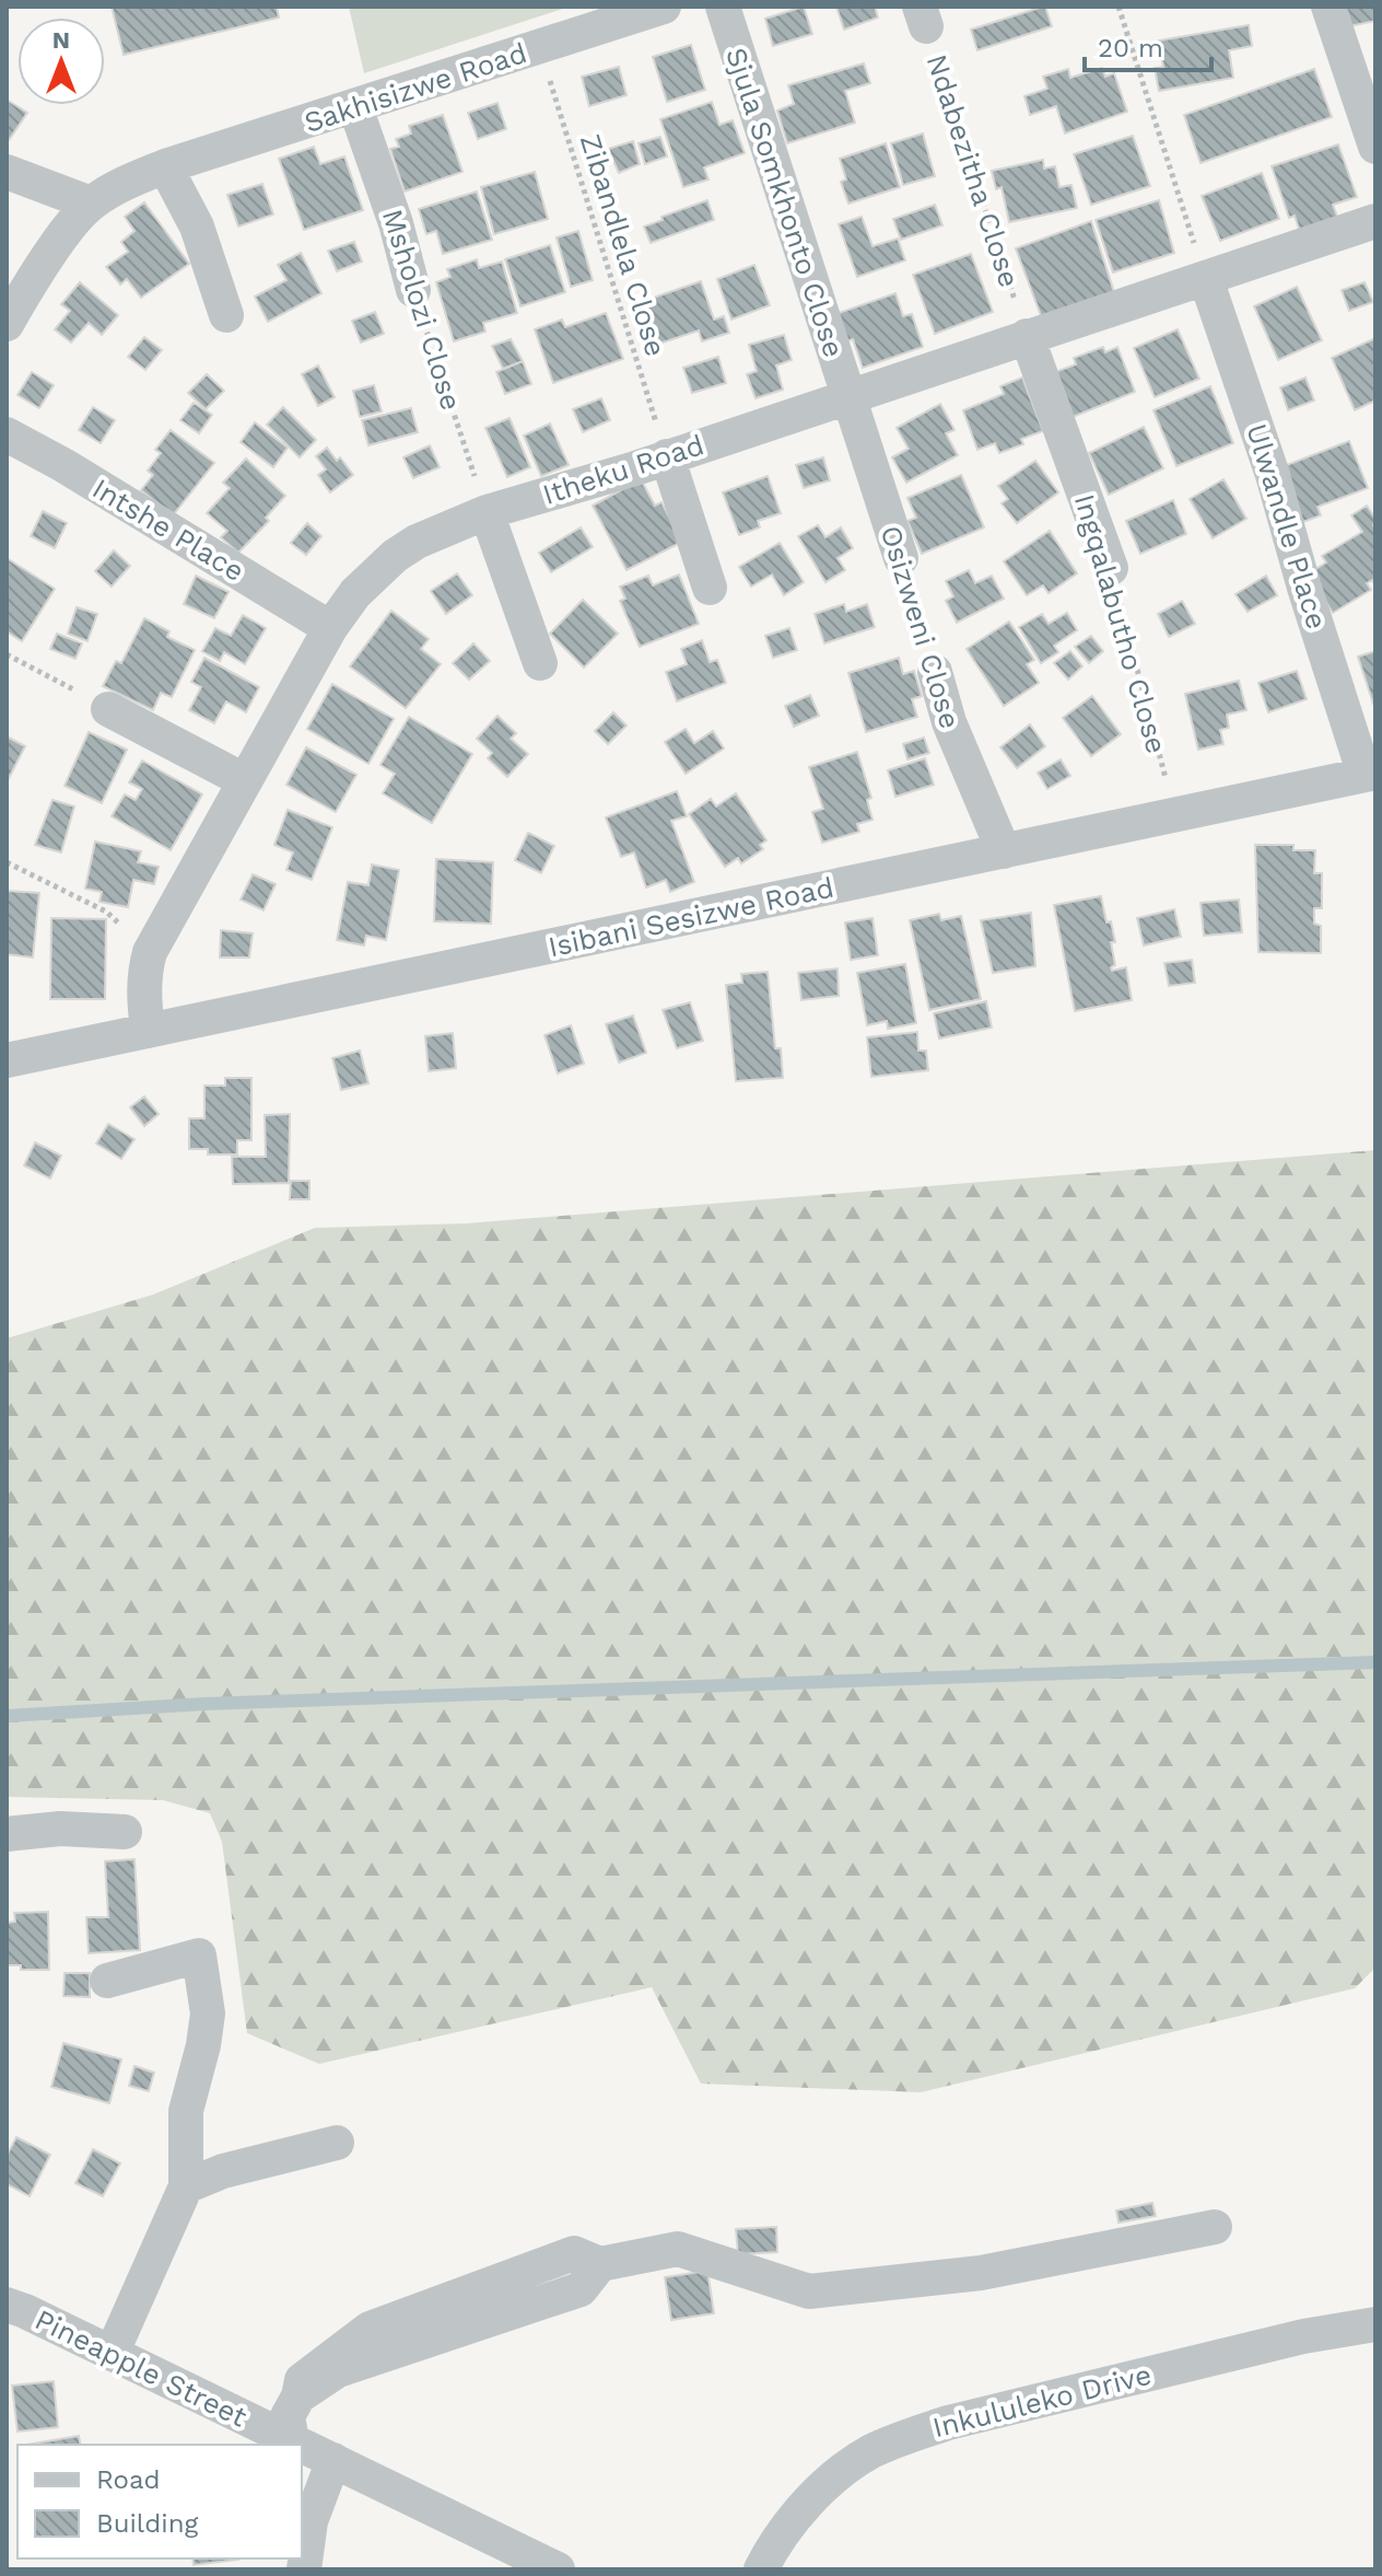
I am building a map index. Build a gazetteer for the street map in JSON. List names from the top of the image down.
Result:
{
  "streets": {
    "street": [
      "Sakhisizwe Road",
      "Sjula Somkhonto Close",
      "Msholozi Close",
      "Itheku Road",
      "Ulwandle Place",
      "Intshe Place",
      "Ingqalabutho Close",
      "Osizweni Close",
      "Isibani Sesizwe Road",
      "Pineapple Street",
      "Inkululeko Drive"
    ],
    "path": ["Ndabezitha Close", "Zibandlela Close"]
  },
  "crossings": [
    ["Sakhisizwe Road", "Zibandlela Close"],
    ["Sakhisizwe Road", "Msholozi Close"],
    ["Ndabezitha Close", "Itheku Road"],
    ["Ndabezitha Close", "Ingqalabutho Close"],
    ["Sjula Somkhonto Close", "Itheku Road"],
    ["Sjula Somkhonto Close", "Osizweni Close"],
    ["Zibandlela Close", "Itheku Road"],
    ["Msholozi Close", "Itheku Road"],
    ["Itheku Road", "Ulwandle Place"],
    ["Itheku Road", "Intshe Place"],
    ["Itheku Road", "Ingqalabutho Close"],
    ["Itheku Road", "Osizweni Close"],
    ["Itheku Road", "Isibani Sesizwe Road"],
    ["Ulwandle Place", "Isibani Sesizwe Road"],
    ["Ingqalabutho Close", "Isibani Sesizwe Road"],
    ["Osizweni Close", "Isibani Sesizwe Road"]
  ],
  "legend": ["Road", "Building"],
  "scale_bar": "20 m",
  "north": "top"
}
